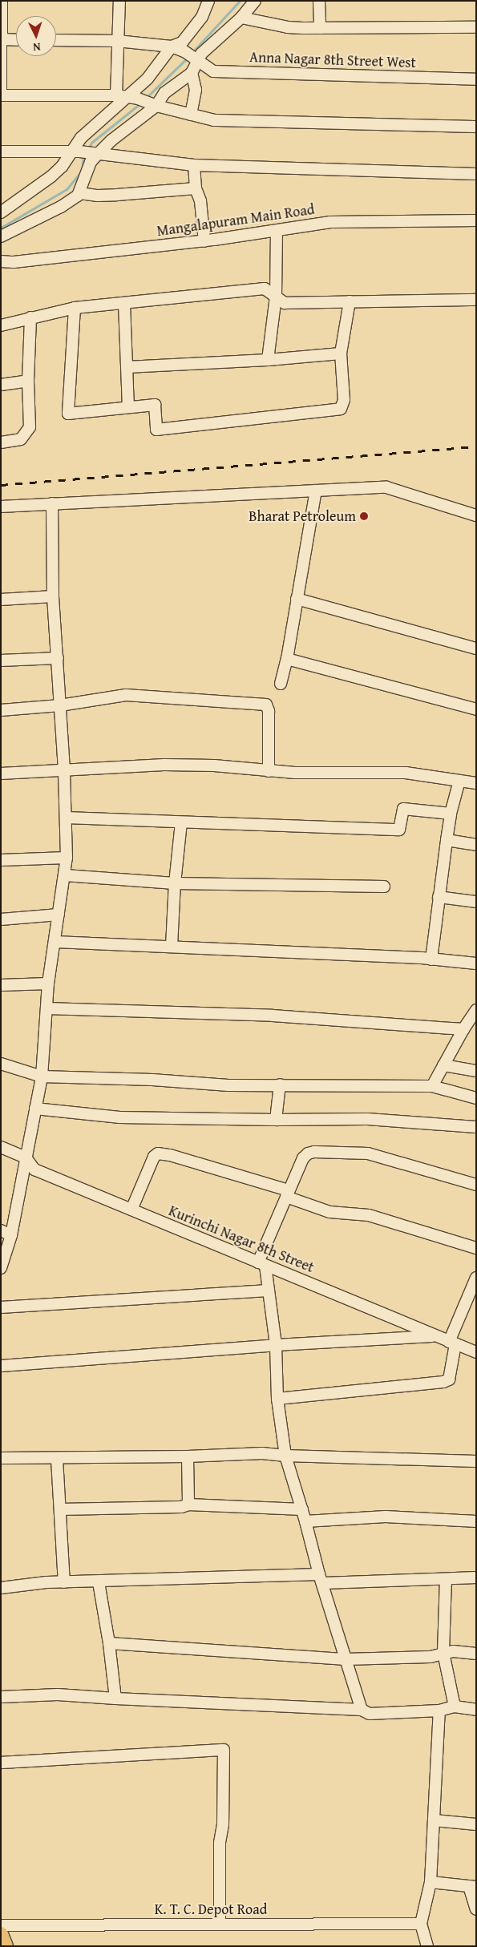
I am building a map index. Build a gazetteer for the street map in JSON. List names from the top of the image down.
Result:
{
  "streets": {
    "street": [
      "Anna Nagar 8th Street West",
      "Mangalapuram Main Road",
      "Kurinchi Nagar 8th Street",
      "K. T. C. Depot Road"
    ]
  },
  "places": ["Bharat Petroleum"],
  "north": "bottom"
}
